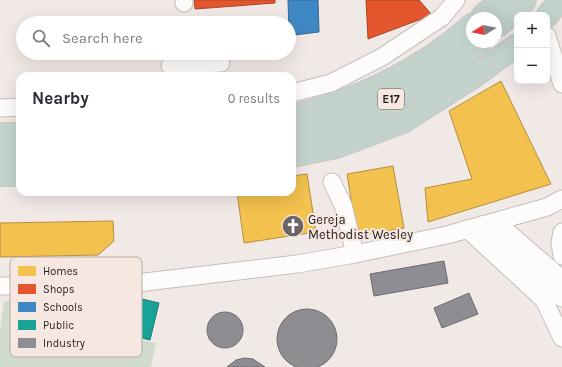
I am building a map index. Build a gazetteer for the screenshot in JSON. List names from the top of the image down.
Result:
{
  "streets": {
    "highway": ["E17"]
  },
  "places": {
    "church": ["Gereja Methodist Wesley"]
  },
  "legend": [
    "Homes",
    "Shops",
    "Schools",
    "Public",
    "Industry"
  ],
  "north": "left",
  "page": {
    "map_buttons": ["+", "−"],
    "search": "Search here",
    "heading": ["Nearby", "0 results"]
  }
}
